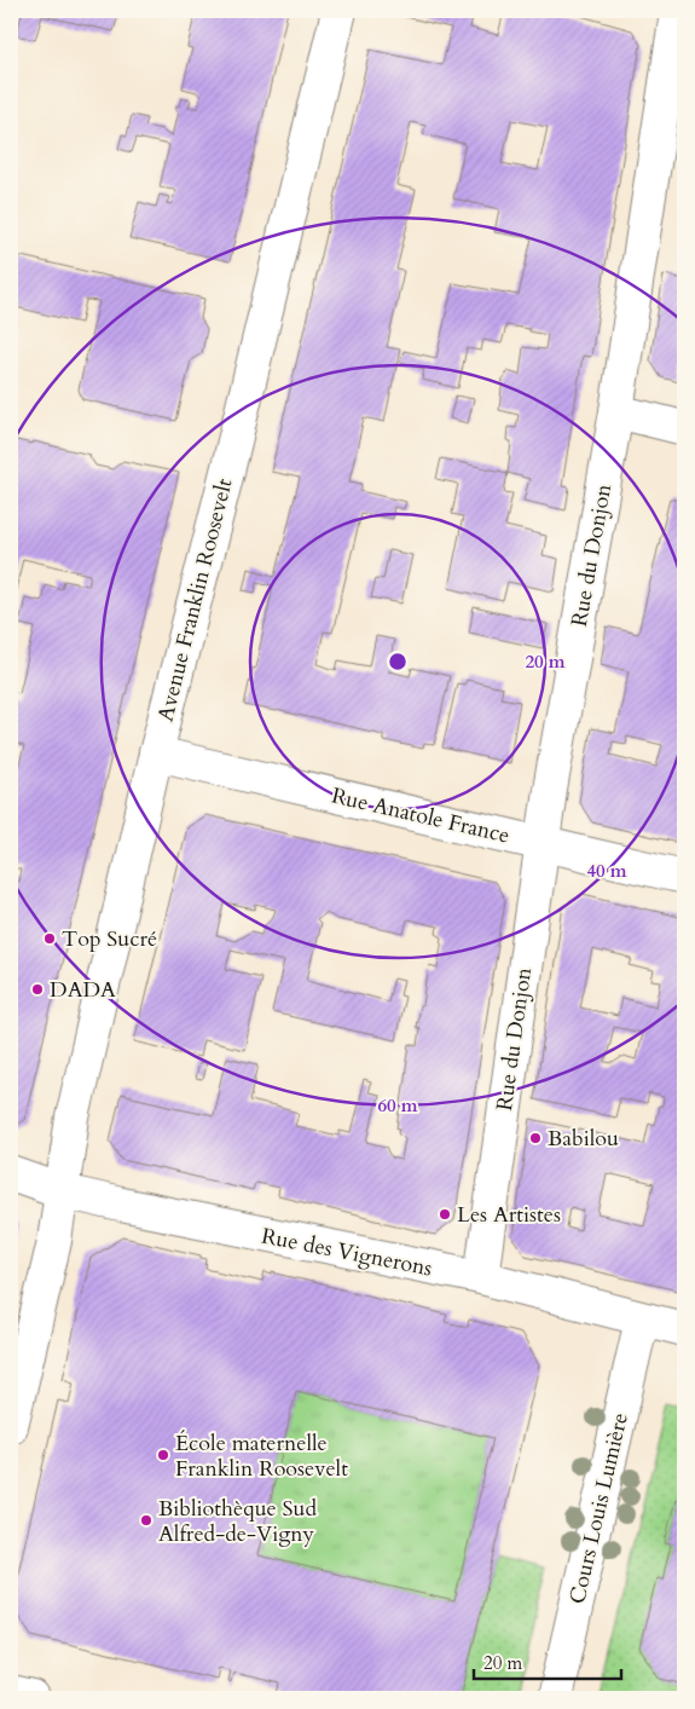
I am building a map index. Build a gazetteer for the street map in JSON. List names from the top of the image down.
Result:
{
  "streets": {
    "street": [
      "Rue du Donjon",
      "Avenue Franklin Roosevelt",
      "Rue Anatole France",
      "Rue des Vignerons",
      "Cours Louis Lumière"
    ]
  },
  "crossings": [
    ["Rue du Donjon", "Rue Anatole France"],
    ["Rue du Donjon", "Rue des Vignerons"],
    ["Avenue Franklin Roosevelt", "Rue Anatole France"],
    ["Avenue Franklin Roosevelt", "Rue des Vignerons"],
    ["Rue des Vignerons", "Cours Louis Lumière"]
  ],
  "places": [
    "Top Sucré",
    "DADA",
    "Babilou",
    "Les Artistes",
    "École maternelle Franklin Roosevelt",
    "Bibliothèque Sud Alfred-de-Vigny"
  ],
  "scale_bar": "20 m",
  "rings": ["20 m", "40 m", "60 m"]
}
